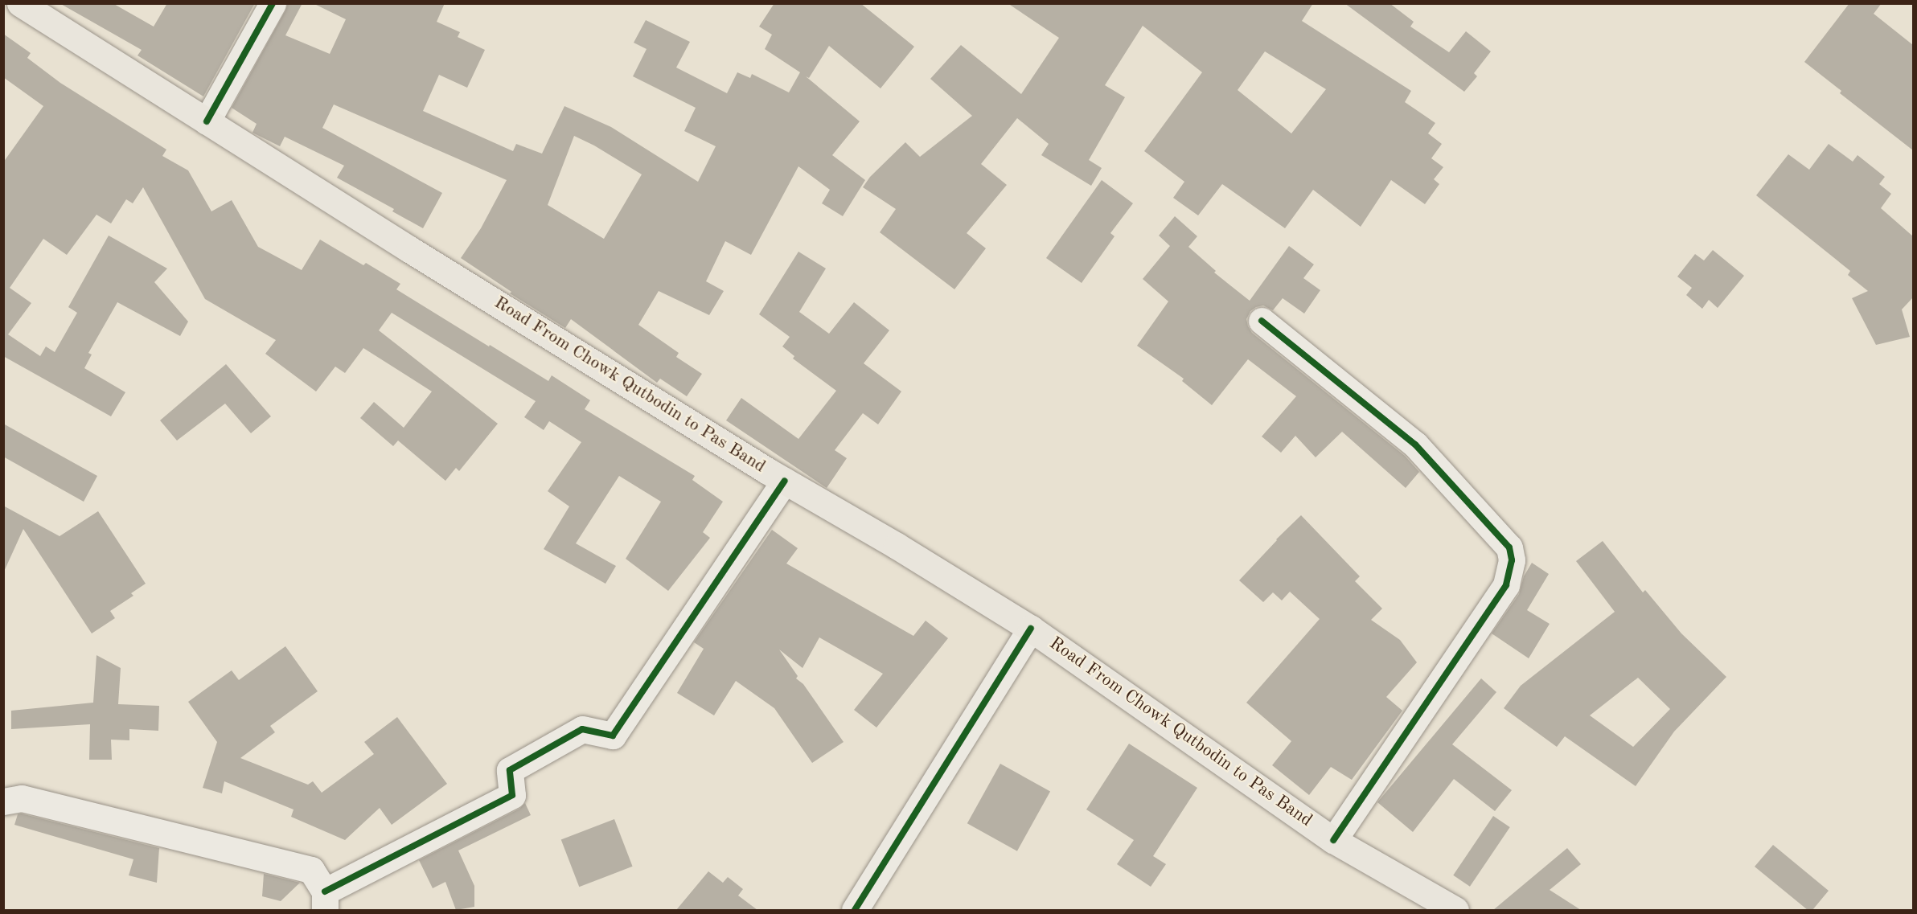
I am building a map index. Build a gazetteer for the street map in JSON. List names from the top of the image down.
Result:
{
  "streets": {
    "main road": ["Road From Chowk Qutbodin to Pas Band"]
  }
}
